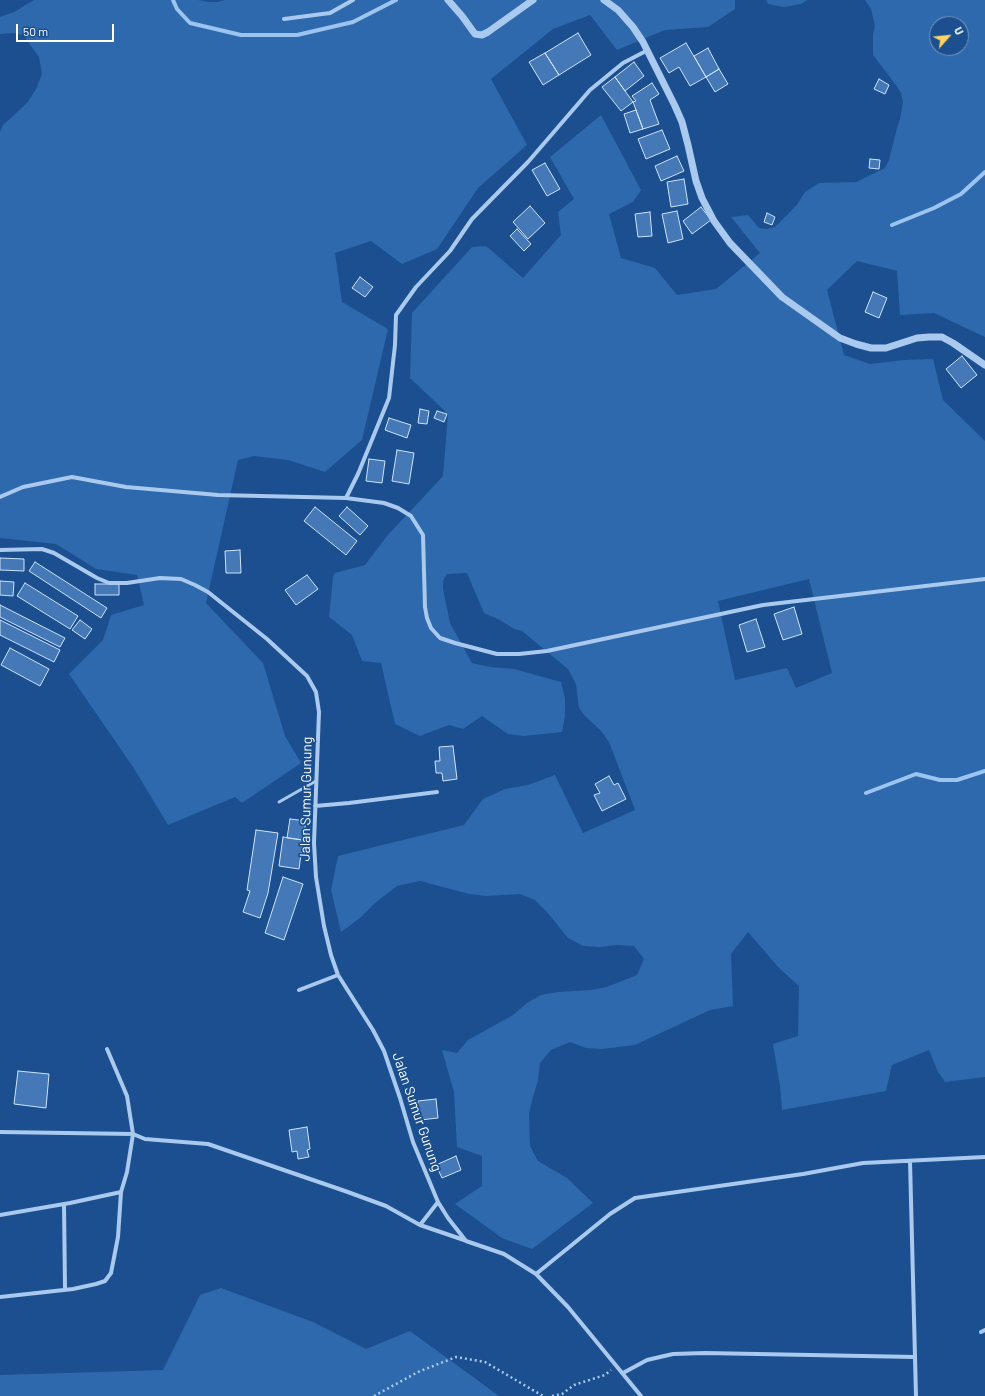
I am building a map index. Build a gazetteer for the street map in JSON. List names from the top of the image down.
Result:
{
  "streets": {
    "street": ["Jalan Sumur Gunung"]
  },
  "scale_bar": "50 m",
  "north": "top right"
}
